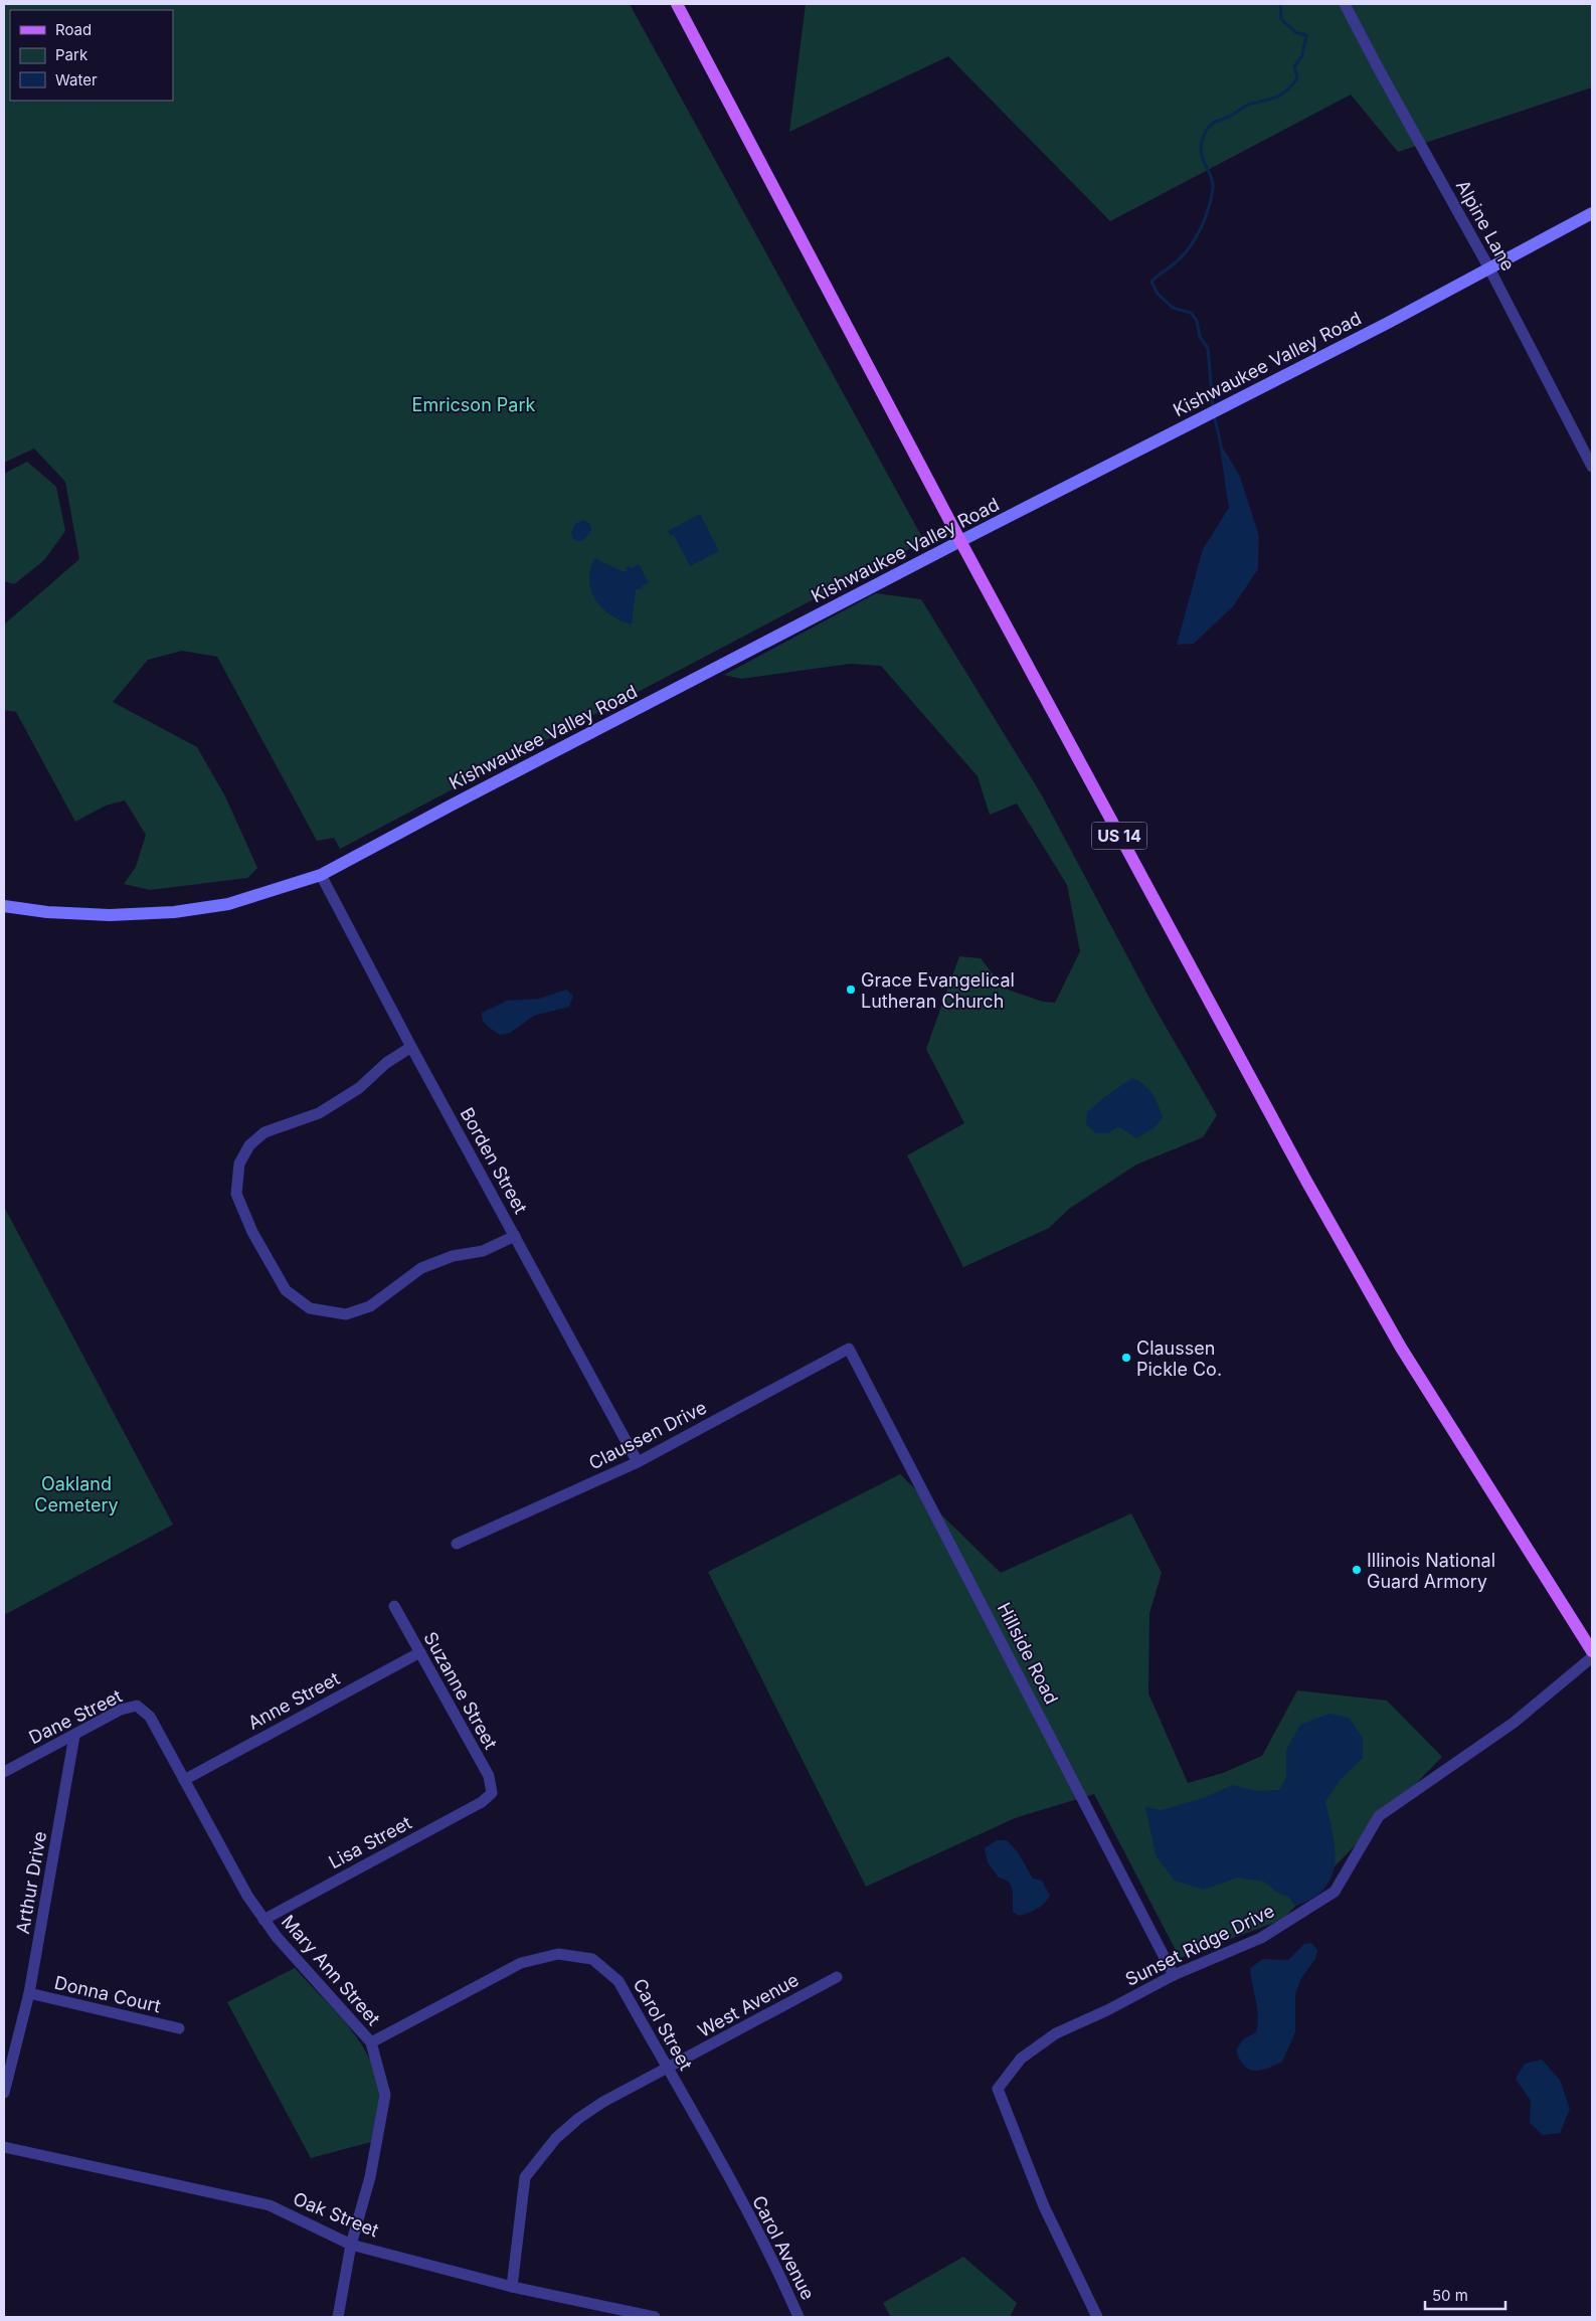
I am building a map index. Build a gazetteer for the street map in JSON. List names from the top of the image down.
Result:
{
  "streets": {
    "main road": ["US 14"],
    "street": [
      "Alpine Lane",
      "Kishwaukee Valley Road",
      "Borden Street",
      "Claussen Drive",
      "Hillside Road",
      "Suzanne Street",
      "Anne Street",
      "Dane Street",
      "Lisa Street",
      "Arthur Drive",
      "Sunset Ridge Drive",
      "Mary Ann Street",
      "Donna Court",
      "West Avenue",
      "Carol Street",
      "Oak Street",
      "Carol Avenue"
    ]
  },
  "crossings": [
    ["Alpine Lane", "Kishwaukee Valley Road"],
    ["Kishwaukee Valley Road", "US 14"],
    ["Kishwaukee Valley Road", "Borden Street"],
    ["Borden Street", "Claussen Drive"],
    ["Claussen Drive", "Hillside Road"],
    ["Hillside Road", "Sunset Ridge Drive"],
    ["Suzanne Street", "Anne Street"],
    ["Suzanne Street", "Lisa Street"],
    ["Anne Street", "Mary Ann Street"],
    ["Dane Street", "Arthur Drive"],
    ["Dane Street", "Mary Ann Street"],
    ["Lisa Street", "Mary Ann Street"],
    ["Arthur Drive", "Donna Court"],
    ["Mary Ann Street", "Carol Street"],
    ["Mary Ann Street", "Oak Street"],
    ["West Avenue", "Carol Street"],
    ["West Avenue", "Oak Street"],
    ["Carol Street", "Carol Avenue"]
  ],
  "parks": ["Emricson Park", "Oakland Cemetery"],
  "places": ["Grace Evangelical Lutheran Church", "Claussen Pickle Co.", "Illinois National Guard Armory"],
  "legend": ["Road", "Park", "Water"],
  "scale_bar": "50 m"
}
